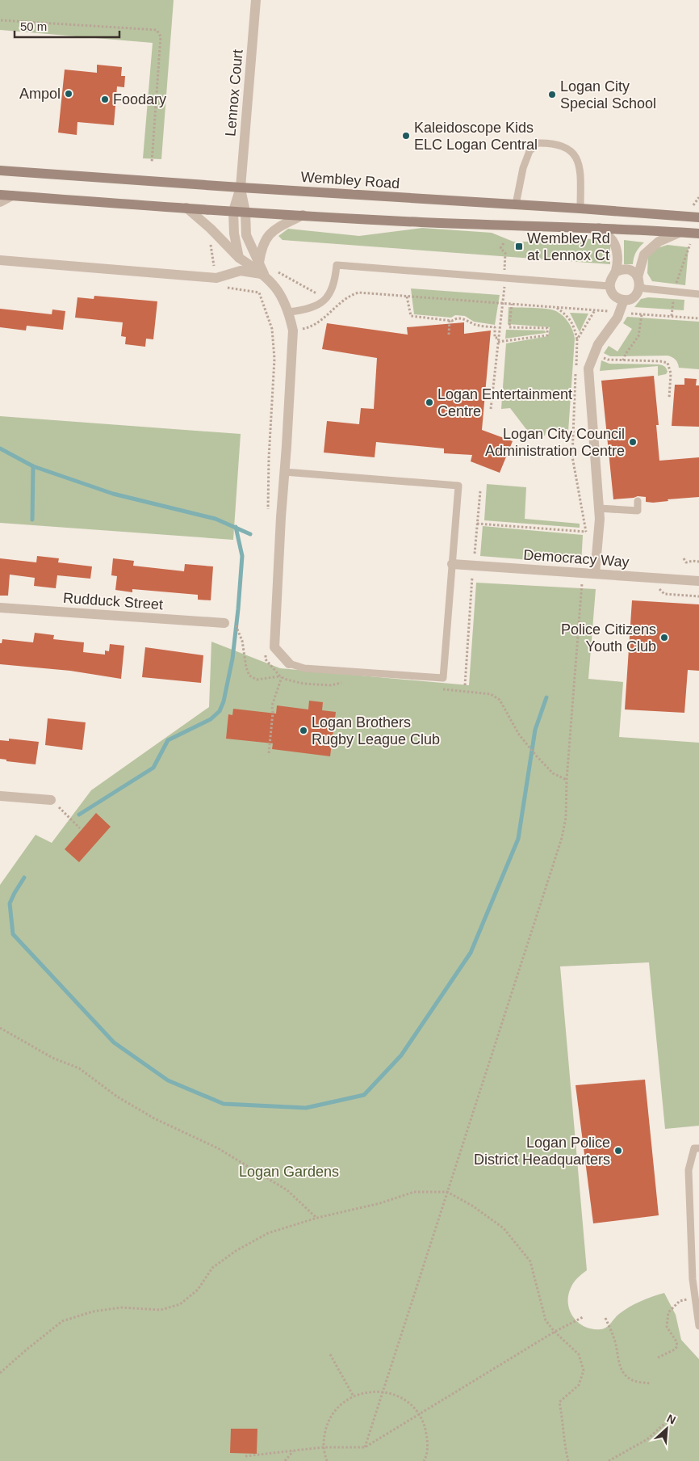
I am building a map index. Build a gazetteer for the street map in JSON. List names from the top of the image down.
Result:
{
  "streets": {
    "main road": ["Wembley Road"],
    "street": ["Lennox Court", "Democracy Way", "Rudduck Street"]
  },
  "crossings": [
    ["Lennox Court", "Wembley Road"]
  ],
  "parks": ["Logan Gardens"],
  "places": {
    "other": [
      "Ampol",
      "Logan City Special School",
      "Foodary",
      "Kaleidoscope Kids ELC Logan Central",
      "Logan Entertainment Centre",
      "Logan City Council Administration Centre",
      "Police Citizens Youth Club",
      "Logan Brothers Rugby League Club",
      "Logan Police District Headquarters"
    ],
    "transit": ["Wembley Rd at Lennox Ct"]
  },
  "scale_bar": "50 m",
  "north": "top right"
}
